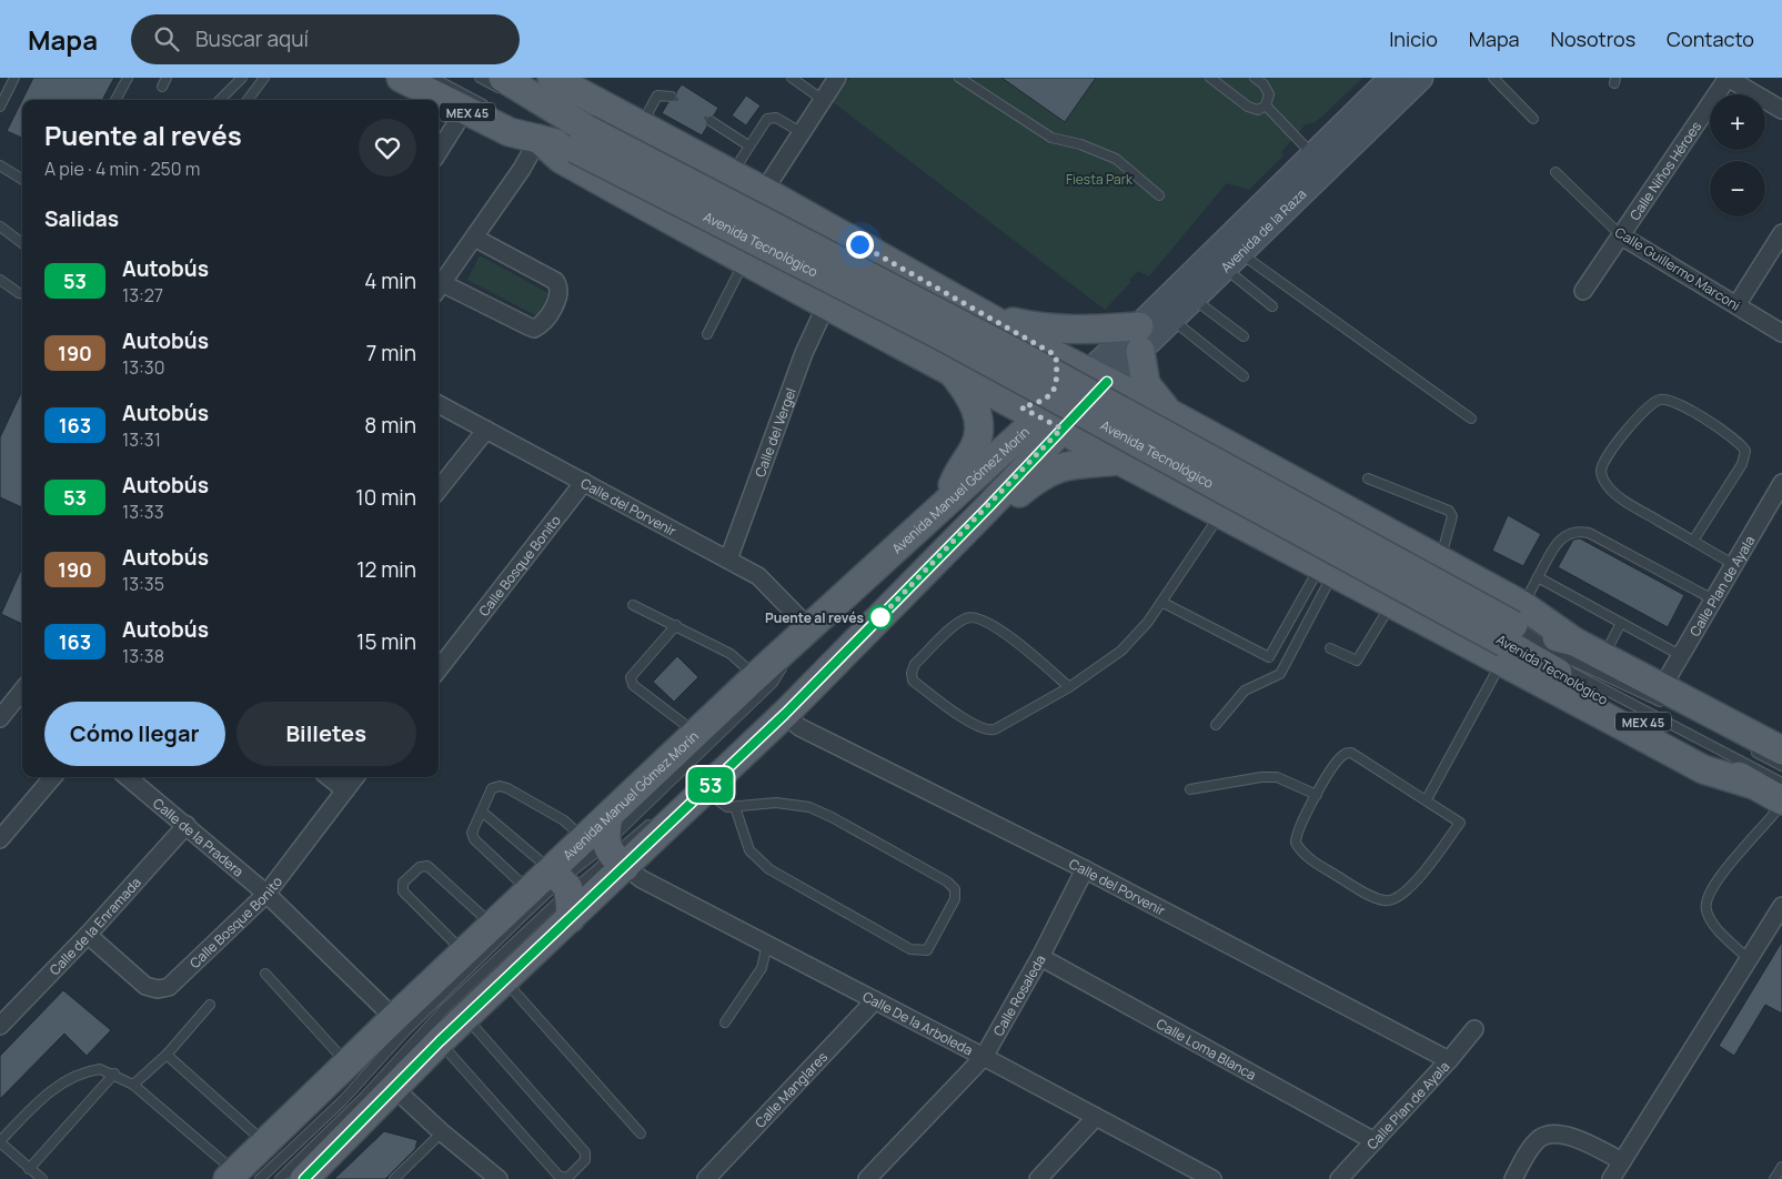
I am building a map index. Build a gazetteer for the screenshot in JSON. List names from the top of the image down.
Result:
{
  "streets": {
    "main road": [
      "MEX 45",
      "Avenida de la Raza",
      "Avenida Tecnológico",
      "Avenida Manuel Gómez Morín"
    ],
    "street": [
      "Calle Niños Héroes",
      "Calle Guillermo Marconi",
      "Calle del Vergel",
      "Calle del Porvenir",
      "Calle Bosque Bonito",
      "Calle Plan de Ayala",
      "Calle de la Pradera",
      "Calle de la Enramada",
      "Calle Rosaleda",
      "Calle De la Arboleda",
      "Calle Loma Blanca",
      "Calle Manglares"
    ]
  },
  "crossings": [
    ["Calle Niños Héroes", "Calle Guillermo Marconi"],
    ["Avenida de la Raza", "Avenida Manuel Gómez Morín"],
    ["Avenida Tecnológico", "Calle Plan de Ayala"],
    ["Calle del Vergel", "Calle del Porvenir"],
    ["Avenida Manuel Gómez Morín", "Calle del Porvenir"],
    ["Avenida Manuel Gómez Morín", "Calle de la Pradera"],
    ["Avenida Manuel Gómez Morín", "Calle De la Arboleda"],
    ["Calle del Porvenir", "Calle Bosque Bonito"],
    ["Calle del Porvenir", "Calle Plan de Ayala"],
    ["Calle del Porvenir", "Calle Rosaleda"],
    ["Calle Bosque Bonito", "Calle de la Pradera"],
    ["Calle Bosque Bonito", "Calle de la Enramada"],
    ["Calle Plan de Ayala", "Calle Loma Blanca"],
    ["Calle de la Pradera", "Calle de la Enramada"],
    ["Calle Rosaleda", "Calle De la Arboleda"],
    ["Calle Rosaleda", "Calle Loma Blanca"],
    ["Calle De la Arboleda", "Calle Manglares"]
  ],
  "parks": ["Fiesta Park"],
  "places": ["Puente al revés"],
  "lines": ["bus line 53"],
  "page": {
    "header": "Mapa",
    "search": "Buscar aquí",
    "nav": [
      "Inicio",
      "Mapa",
      "Nosotros",
      "Contacto"
    ],
    "on_map": "53",
    "map_buttons": ["+", "−"],
    "heading": [
      ["Puente al revés", "A pie · 4 min · 250 m"],
      "Salidas"
    ],
    "list": [
      {
        "mark": "53",
        "name": "Autobús",
        "note": "13:27",
        "value": "4 min"
      },
      {
        "mark": "190",
        "name": "Autobús",
        "note": "13:30",
        "value": "7 min"
      },
      {
        "mark": "163",
        "name": "Autobús",
        "note": "13:31",
        "value": "8 min"
      },
      {
        "mark": "53",
        "name": "Autobús",
        "note": "13:33",
        "value": "10 min"
      },
      {
        "mark": "190",
        "name": "Autobús",
        "note": "13:35",
        "value": "12 min"
      },
      {
        "mark": "163",
        "name": "Autobús",
        "note": "13:38",
        "value": "15 min"
      }
    ],
    "buttons": ["Cómo llegar", "Billetes"]
  }
}
